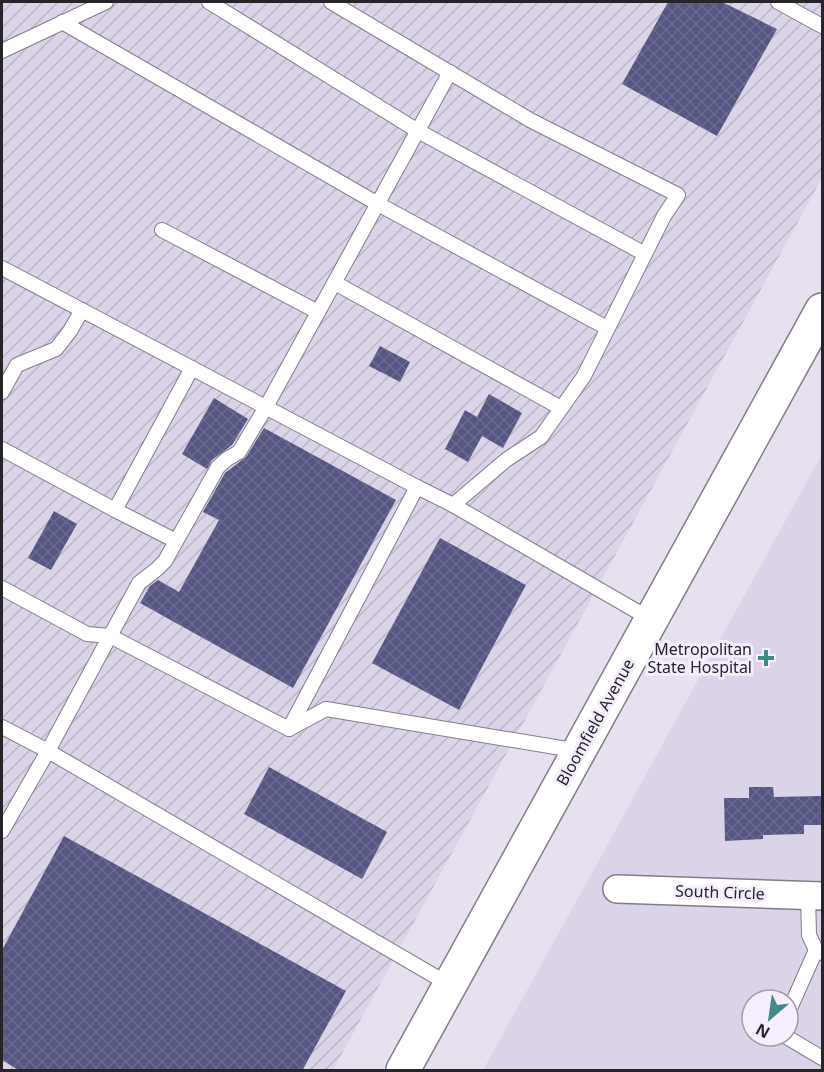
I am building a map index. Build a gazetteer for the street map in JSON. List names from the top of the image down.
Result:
{
  "streets": {
    "main road": ["Bloomfield Avenue"],
    "street": ["South Circle"]
  },
  "places": {
    "health": ["Metropolitan State Hospital"]
  },
  "north": "bottom left"
}
